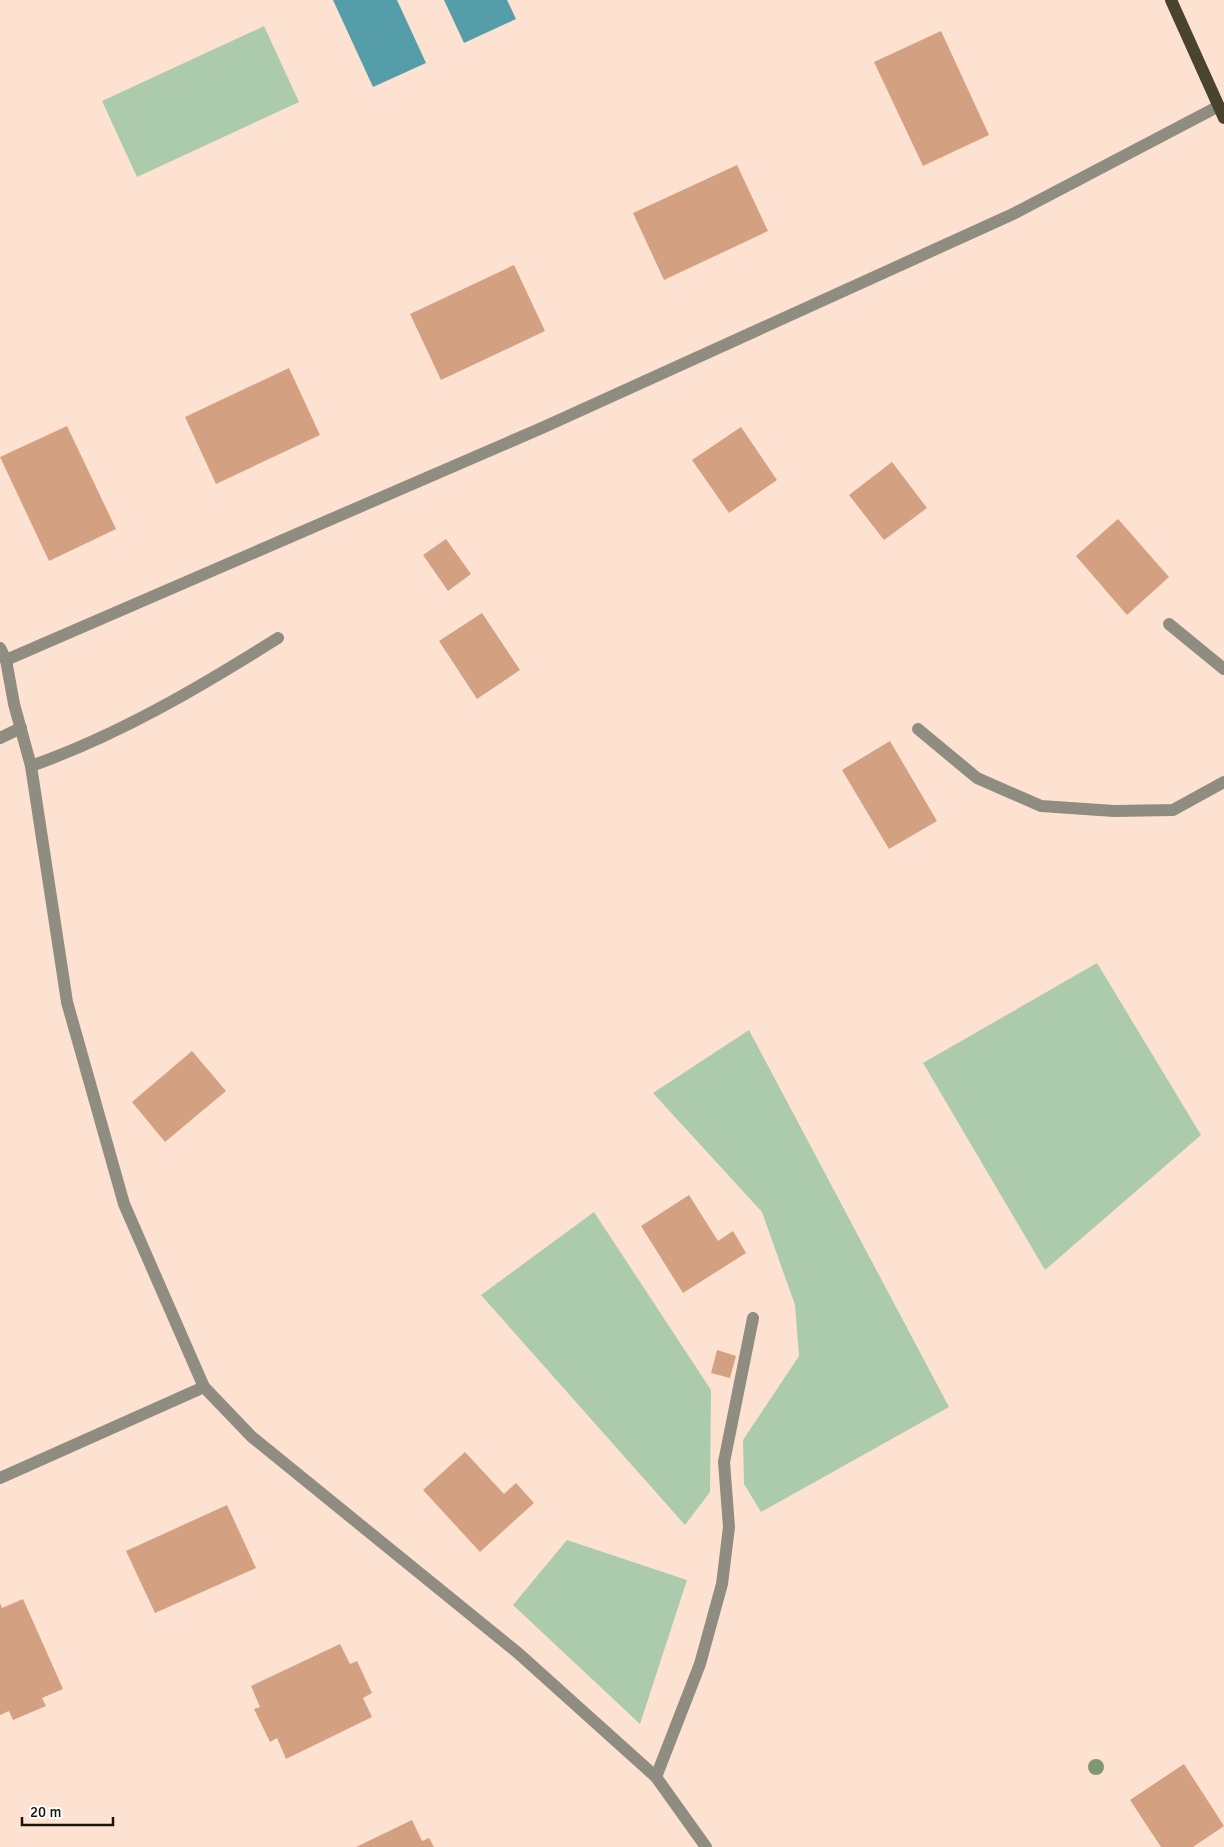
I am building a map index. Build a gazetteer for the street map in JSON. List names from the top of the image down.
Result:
{
  "scale_bar": "20 m"
}
